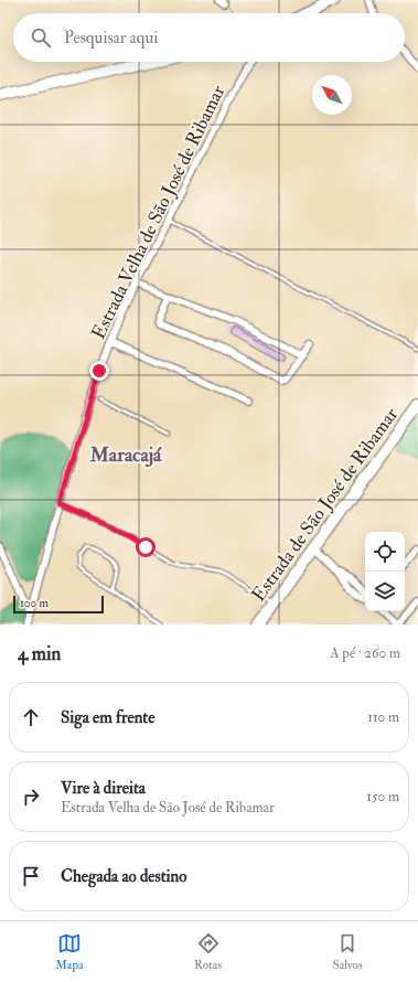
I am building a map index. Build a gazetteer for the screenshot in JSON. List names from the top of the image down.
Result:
{
  "streets": {
    "main road": ["Estrada de São José de Ribamar"],
    "street": ["Estrada Velha de São José de Ribamar"]
  },
  "districts": ["Maracajá"],
  "scale_bar": "100 m",
  "north": "top left",
  "page": {
    "search": "Pesquisar aqui",
    "scale": "100 m",
    "heading": ["4 min", "A pé · 260 m"],
    "list": [
      ["Siga em frente", "110 m"],
      ["Vire à direita", "Estrada Velha de São José de Ribamar", "150 m"],
      "Chegada ao destino"
    ],
    "nav": ["Mapa", "Rotas", "Salvos"]
  }
}
